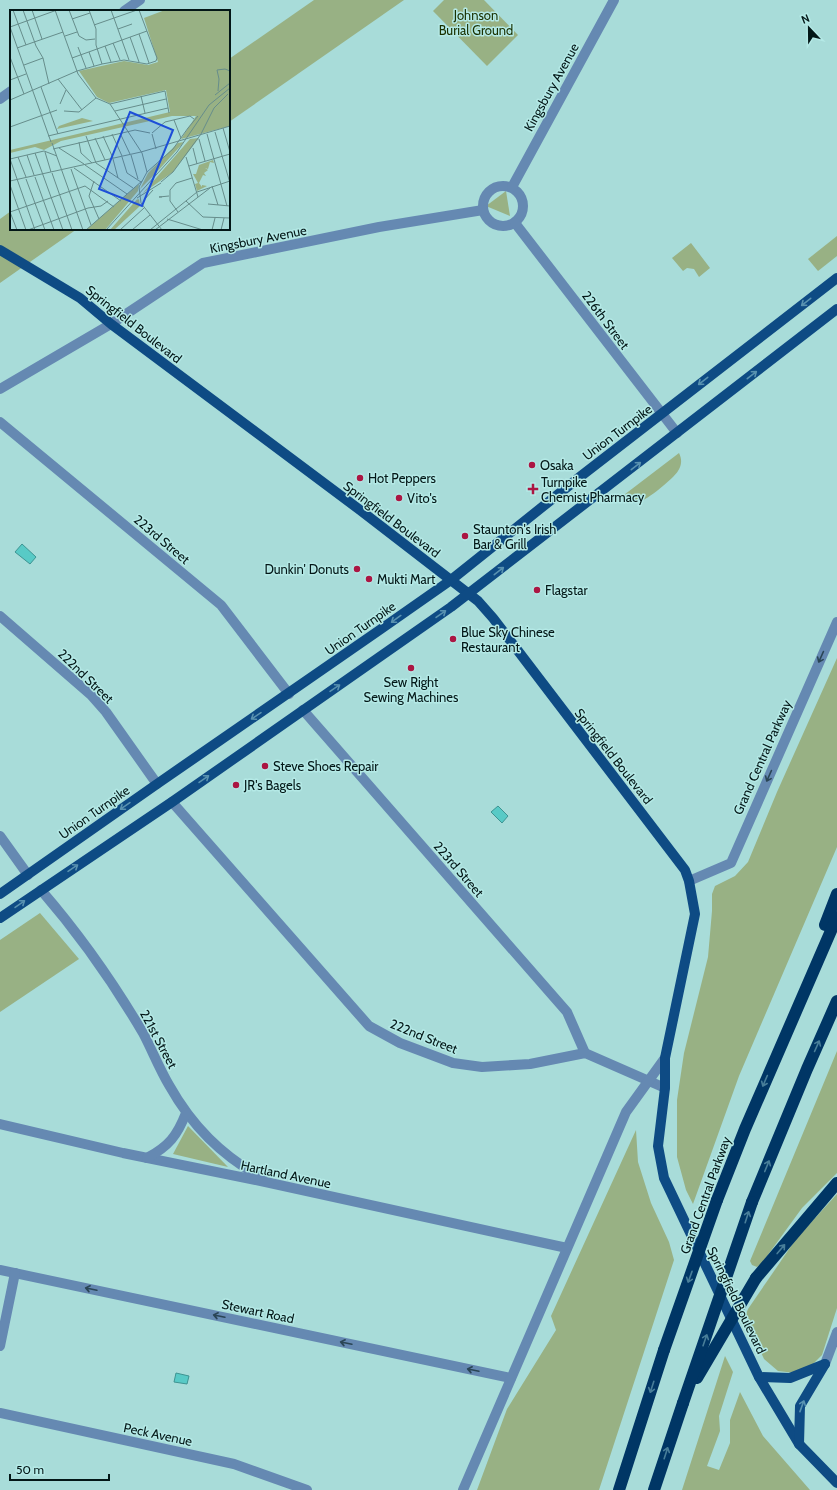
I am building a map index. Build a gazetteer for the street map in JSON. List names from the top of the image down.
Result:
{
  "streets": {
    "highway": ["Grand Central Parkway"],
    "main road": ["Springfield Boulevard", "Union Turnpike"],
    "street": [
      "Kingsbury Avenue",
      "226th Street",
      "223rd Street",
      "222nd Street",
      "221st Street",
      "Hartland Avenue",
      "Stewart Road",
      "Peck Avenue"
    ]
  },
  "crossings": [
    ["Kingsbury Avenue", "226th Street"],
    ["Kingsbury Avenue", "Springfield Boulevard"],
    ["226th Street", "Union Turnpike"],
    ["Springfield Boulevard", "Union Turnpike"],
    ["Springfield Boulevard", "Grand Central Parkway"],
    ["Union Turnpike", "223rd Street"],
    ["Union Turnpike", "222nd Street"],
    ["223rd Street", "222nd Street"],
    ["221st Street", "Hartland Avenue"]
  ],
  "one_way": ["Grand Central Parkway", "Stewart Road"],
  "parks": ["Johnson Burial Ground"],
  "places": {
    "other": [
      "Osaka",
      "Hot Peppers",
      "Vito's",
      "Staunton's Irish Bar & Grill",
      "Dunkin' Donuts",
      "Mukti Mart",
      "Flagstar",
      "Blue Sky Chinese Restaurant",
      "Sew Right Sewing Machines",
      "Steve Shoes Repair",
      "JR's Bagels"
    ],
    "health": ["Turnpike Chemist Pharmacy"]
  },
  "scale_bar": "50 m",
  "north": "top"
}
